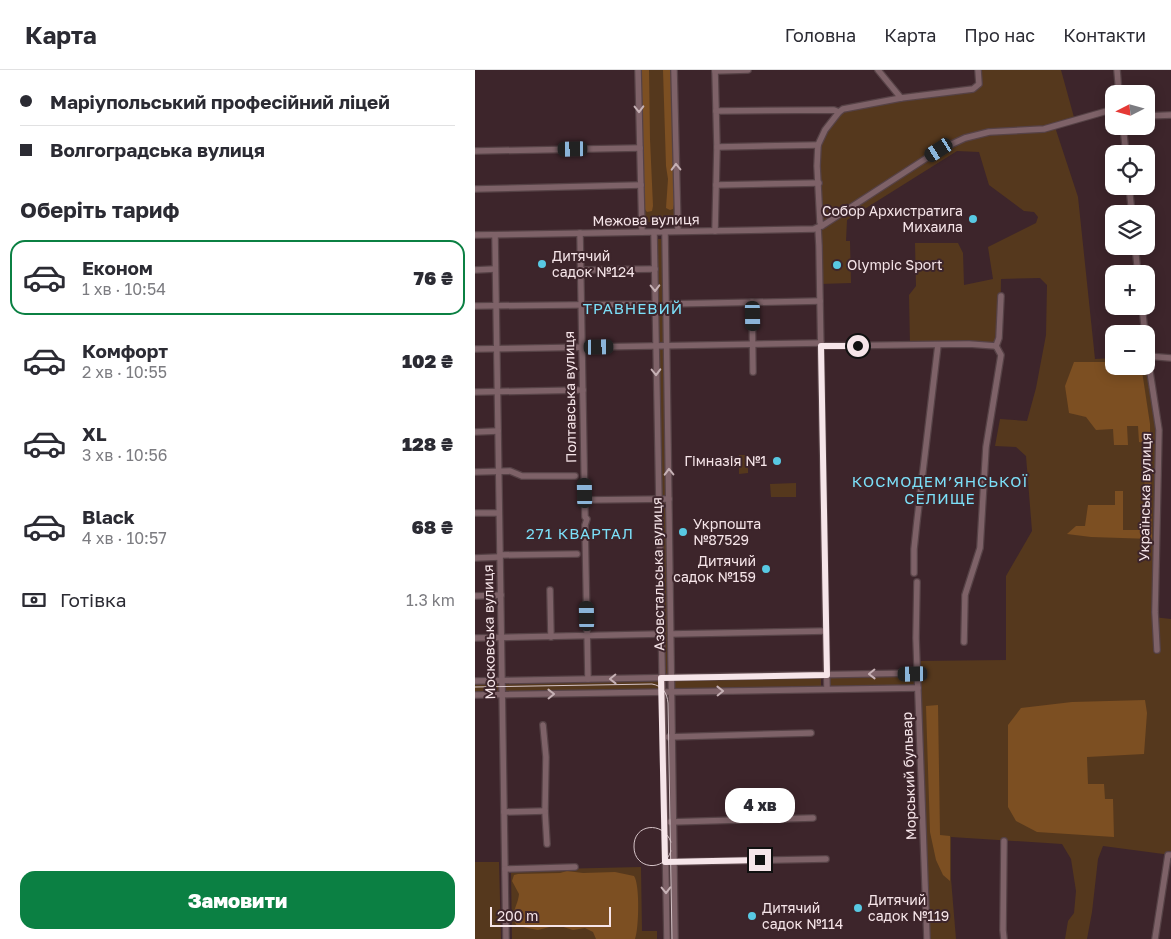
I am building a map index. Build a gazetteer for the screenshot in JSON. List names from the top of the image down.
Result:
{
  "streets": {
    "street": [
      "Межова вулиця",
      "Полтавська вулиця",
      "Українська вулиця",
      "Азовстальська вулиця",
      "Московська вулиця",
      "Морський бульвар"
    ]
  },
  "crossings": [
    ["Межова вулиця", "Полтавська вулиця"],
    ["Межова вулиця", "Азовстальська вулиця"],
    ["Межова вулиця", "Московська вулиця"]
  ],
  "districts": ["ТРАВНЕВИЙ", "КОСМОДЕМ’ЯНСЬКОЇ СЕЛИЩЕ", "271 КВАРТАЛ"],
  "places": [
    "Собор Архистратига Михаила",
    "Дитячий садок №124",
    "Olympic Sport",
    "Гімназія №1",
    "Укрпошта №87529",
    "Дитячий садок №159",
    "Дитячий садок №119",
    "Дитячий садок №114"
  ],
  "scale_bar": "200 m",
  "north": "left",
  "page": {
    "header": "Карта",
    "nav": [
      "Головна",
      "Карта",
      "Про нас",
      "Контакти"
    ],
    "banner": ["Маріупольський професійний ліцей", "Волгоградська вулиця"],
    "map_buttons": ["+", "−"],
    "heading": "Оберіть тариф",
    "list": [
      {
        "name": "Економ",
        "note": "1 хв · 10:54",
        "value": "76 ₴"
      },
      {
        "name": "Комфорт",
        "note": "2 хв · 10:55",
        "value": "102 ₴"
      },
      {
        "name": "XL",
        "note": "3 хв · 10:56",
        "value": "128 ₴"
      },
      {
        "name": "Black",
        "note": "4 хв · 10:57",
        "value": "68 ₴"
      }
    ],
    "pay": ["Готівка", "1.3 km"],
    "bubble": "4 хв",
    "buttons": "Замовити",
    "scale": "200 m"
  }
}
